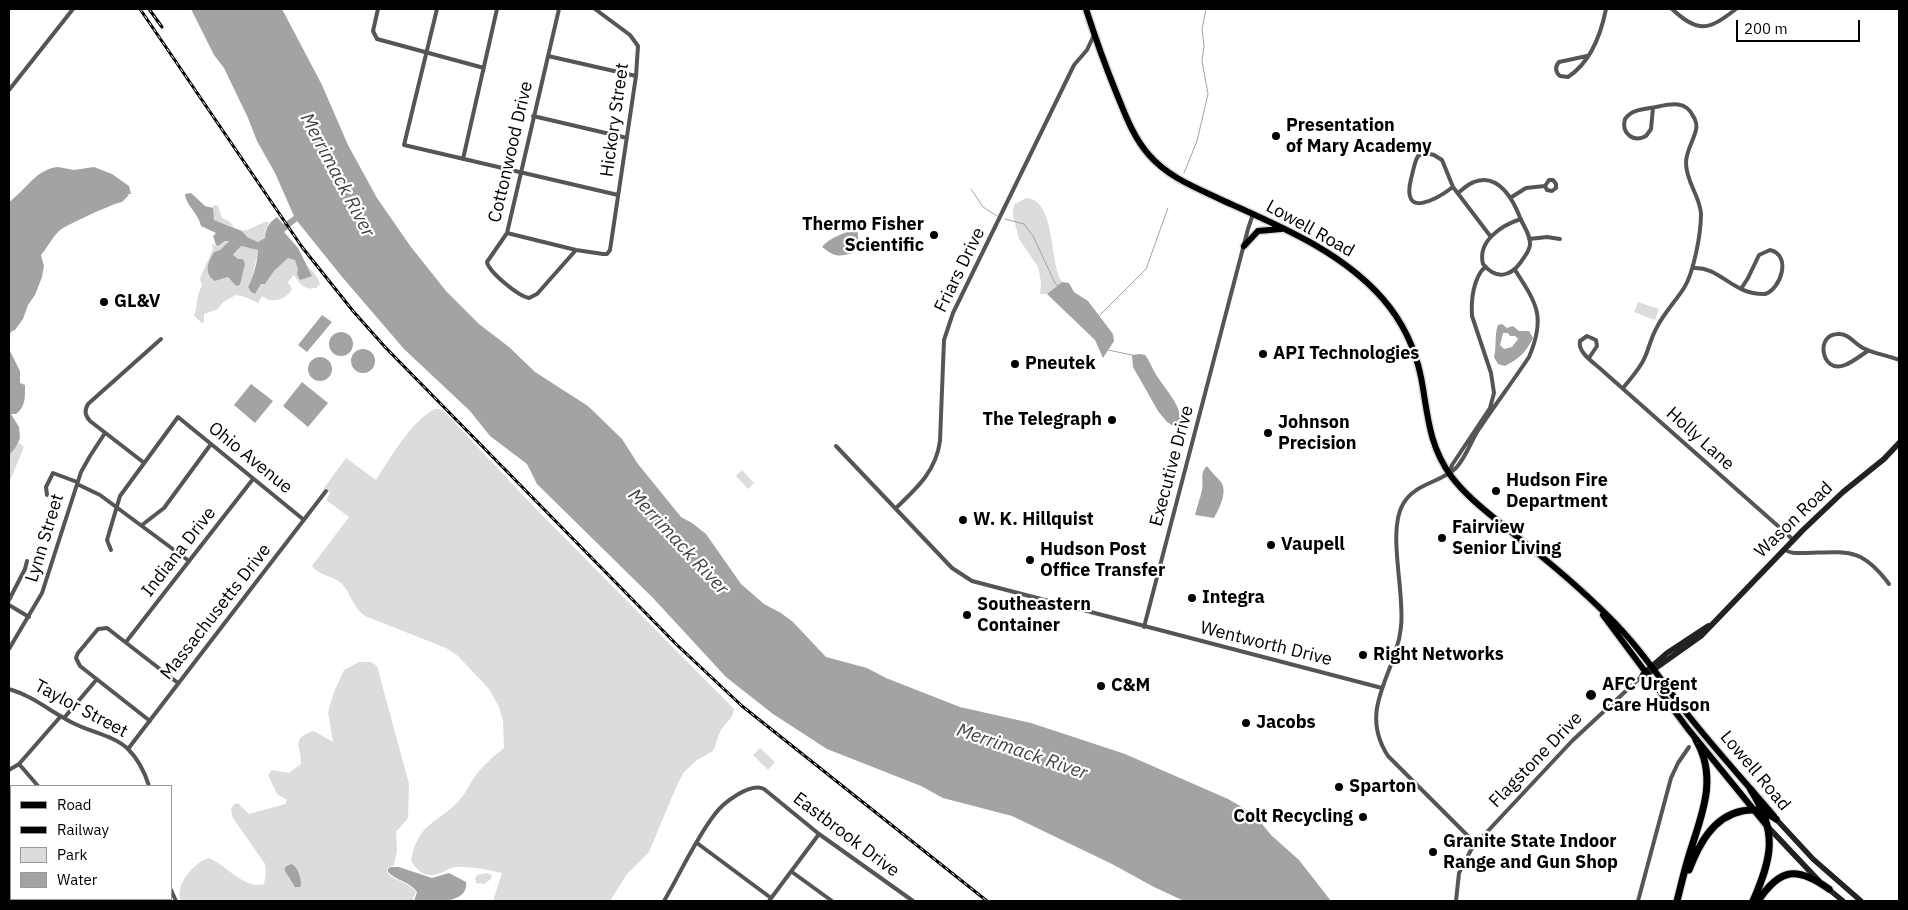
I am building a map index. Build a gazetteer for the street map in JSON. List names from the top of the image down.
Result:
{
  "streets": {
    "main road": ["Lowell Road"],
    "street": [
      "Hickory Street",
      "Cottonwood Drive",
      "Friars Drive",
      "Holly Lane",
      "Ohio Avenue",
      "Executive Drive",
      "Wason Road",
      "Lynn Street",
      "Indiana Drive",
      "Massachusetts Drive",
      "Wentworth Drive",
      "Taylor Street",
      "Flagstone Drive",
      "Eastbrook Drive"
    ]
  },
  "crossings": [
    ["Hickory Street", "Cottonwood Drive"],
    ["Lowell Road", "Friars Drive"],
    ["Lowell Road", "Executive Drive"],
    ["Lowell Road", "Wason Road"],
    ["Lowell Road", "Flagstone Drive"],
    ["Holly Lane", "Wason Road"],
    ["Ohio Avenue", "Indiana Drive"],
    ["Ohio Avenue", "Massachusetts Drive"],
    ["Executive Drive", "Wentworth Drive"],
    ["Wason Road", "Flagstone Drive"],
    ["Massachusetts Drive", "Taylor Street"]
  ],
  "water": ["Merrimack River"],
  "places": [
    "Presentation of Mary Academy",
    "Thermo Fisher Scientific",
    "GL&V",
    "API Technologies",
    "Pneutek",
    "The Telegraph",
    "Johnson Precision",
    "Hudson Fire Department",
    "W. K. Hillquist",
    "Fairview Senior Living",
    "Vaupell",
    "Hudson Post Office Transfer",
    "Integra",
    "Southeastern Container",
    "Right Networks",
    "C&M",
    "AFC Urgent Care Hudson",
    "Jacobs",
    "Sparton",
    "Colt Recycling",
    "Granite State Indoor Range and Gun Shop"
  ],
  "legend": [
    "Road",
    "Railway",
    "Park",
    "Water"
  ],
  "scale_bar": "200 m"
}
